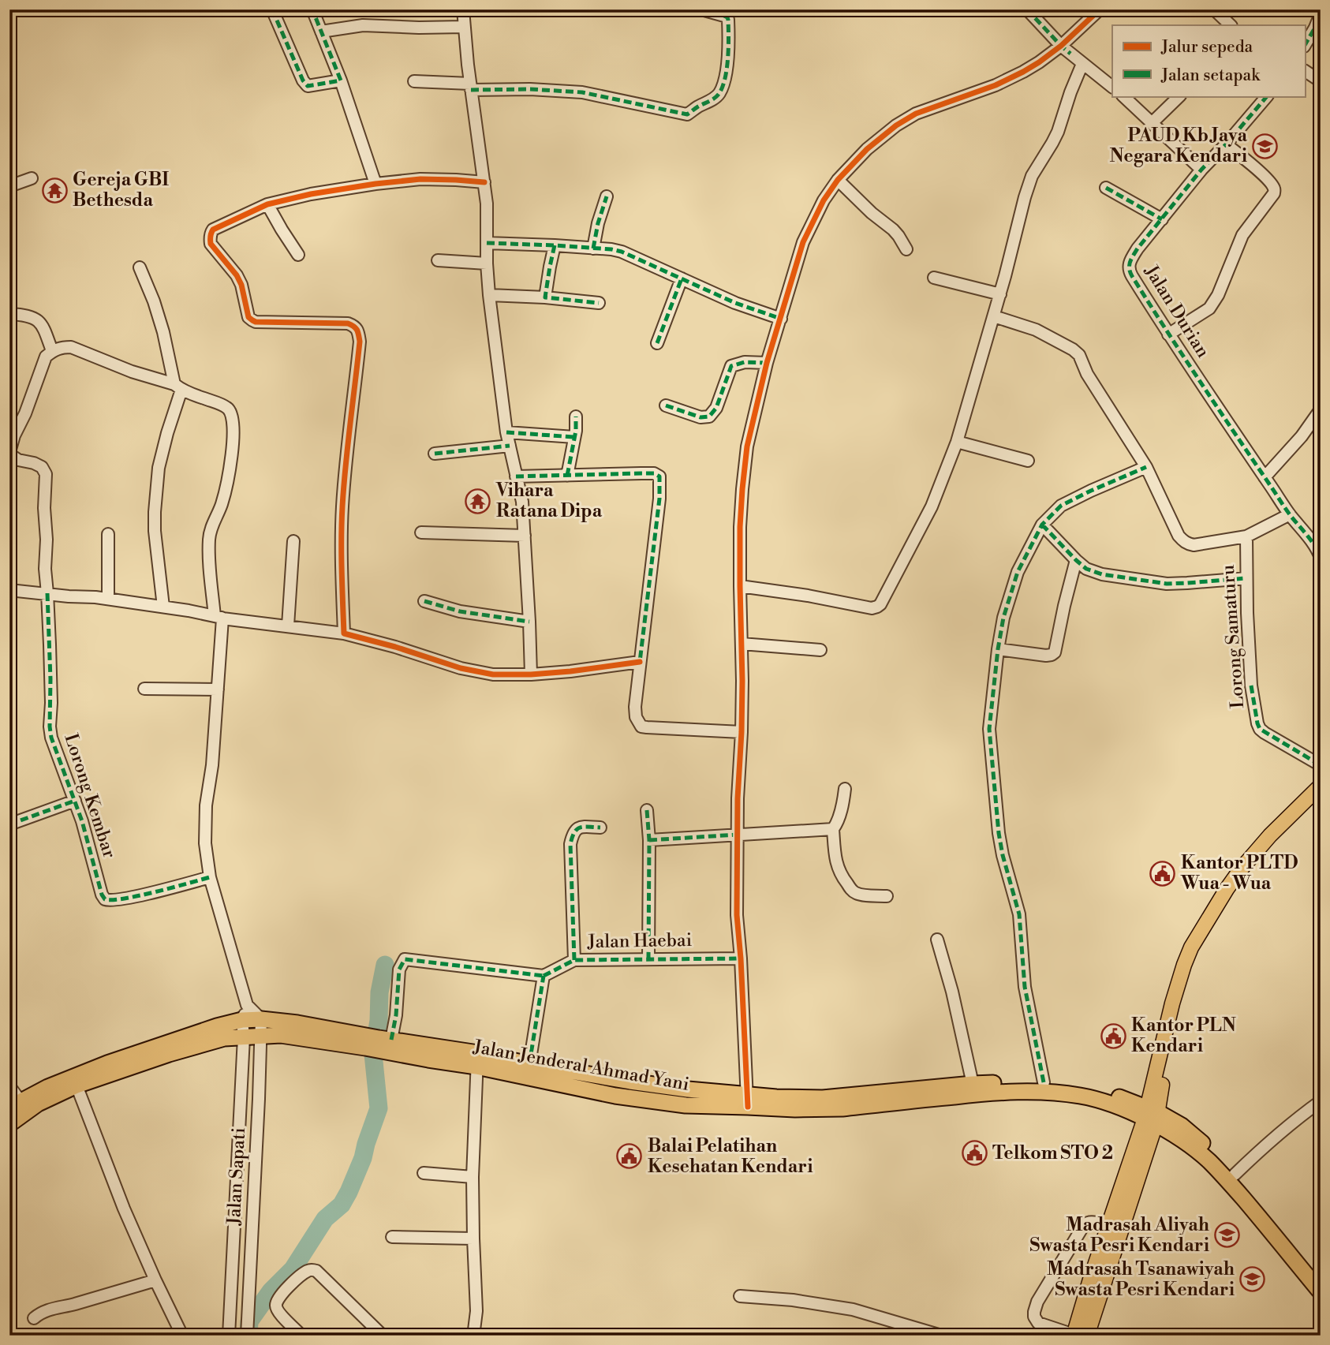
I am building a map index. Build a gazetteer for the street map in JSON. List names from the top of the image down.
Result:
{
  "streets": {
    "highway": ["Jalan Jenderal Ahmad Yani"],
    "street": [
      "Jalan Durian",
      "Lorong Samaturu",
      "Lorong Kembar",
      "Jalan Haebai",
      "Jalan Sapati"
    ]
  },
  "crossings": [
    ["Jalan Jenderal Ahmad Yani", "Jalan Sapati"]
  ],
  "places": {
    "school or university": ["PAUD Kb Jaya Negara Kendari", "Madrasah Aliyah Swasta Pesri Kendari", "Madrasah Tsanawiyah Swasta Pesri Kendari"],
    "temple": ["Gereja GBI Bethesda", "Vihara Ratana Dipa"],
    "public building": [
      "Kantor PLTD Wua - Wua",
      "Kantor PLN Kendari",
      "Telkom STO 2",
      "Balai Pelatihan Kesehatan Kendari"
    ]
  },
  "legend": ["Jalur sepeda", "Jalan setapak"]
}
